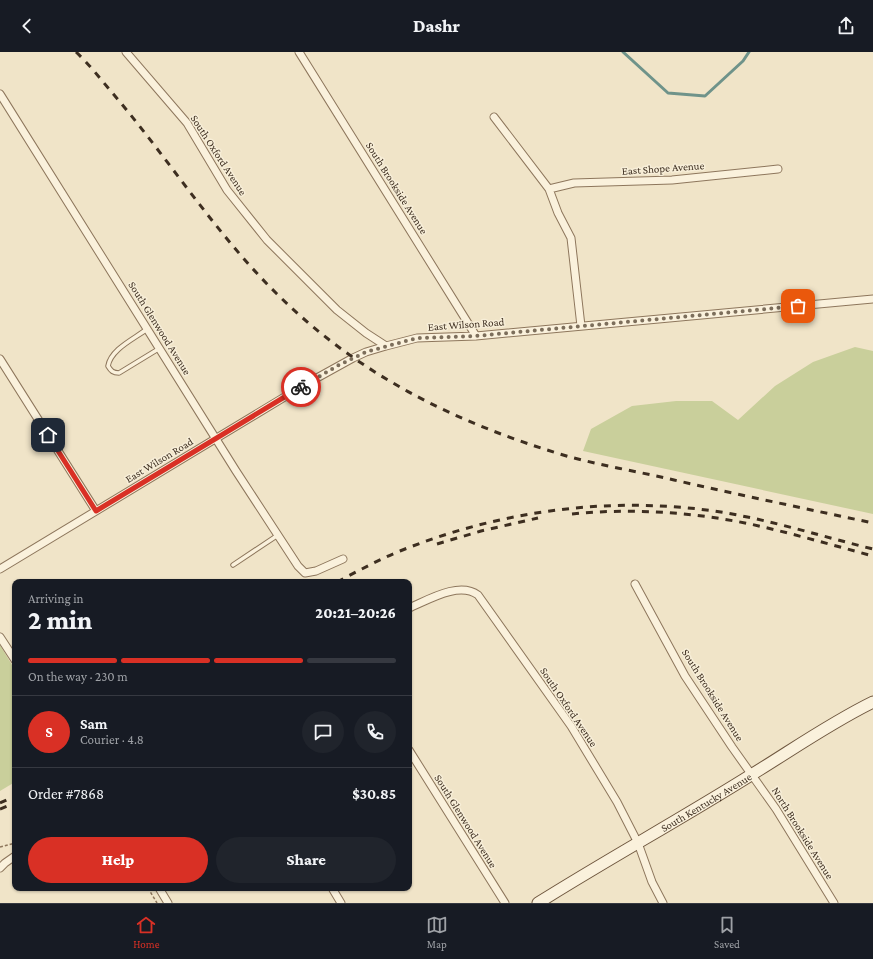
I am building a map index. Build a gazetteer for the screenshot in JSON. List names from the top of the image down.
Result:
{
  "streets": {
    "street": [
      "South Oxford Avenue",
      "East Shope Avenue",
      "South Brookside Avenue",
      "East Wilson Road",
      "South Glenwood Avenue",
      "South Kentucky Avenue",
      "North Brookside Avenue"
    ]
  },
  "crossings": [
    ["South Oxford Avenue", "East Wilson Road"],
    ["South Oxford Avenue", "South Kentucky Avenue"],
    ["South Brookside Avenue", "East Wilson Road"],
    ["South Brookside Avenue", "South Kentucky Avenue"],
    ["South Brookside Avenue", "North Brookside Avenue"],
    ["East Wilson Road", "South Glenwood Avenue"],
    ["South Kentucky Avenue", "North Brookside Avenue"]
  ],
  "page": {
    "header": "Dashr",
    "heading": ["2 min", "Arriving in", "20:21–20:26"],
    "panel": [
      "Sam",
      "Courier · 4.8",
      "Order #7868",
      "$30.85"
    ],
    "bar": "On the way · 230 m",
    "round": "S",
    "buttons": ["Help", "Share"],
    "tabs": ["Home", "Map", "Saved"]
  }
}
